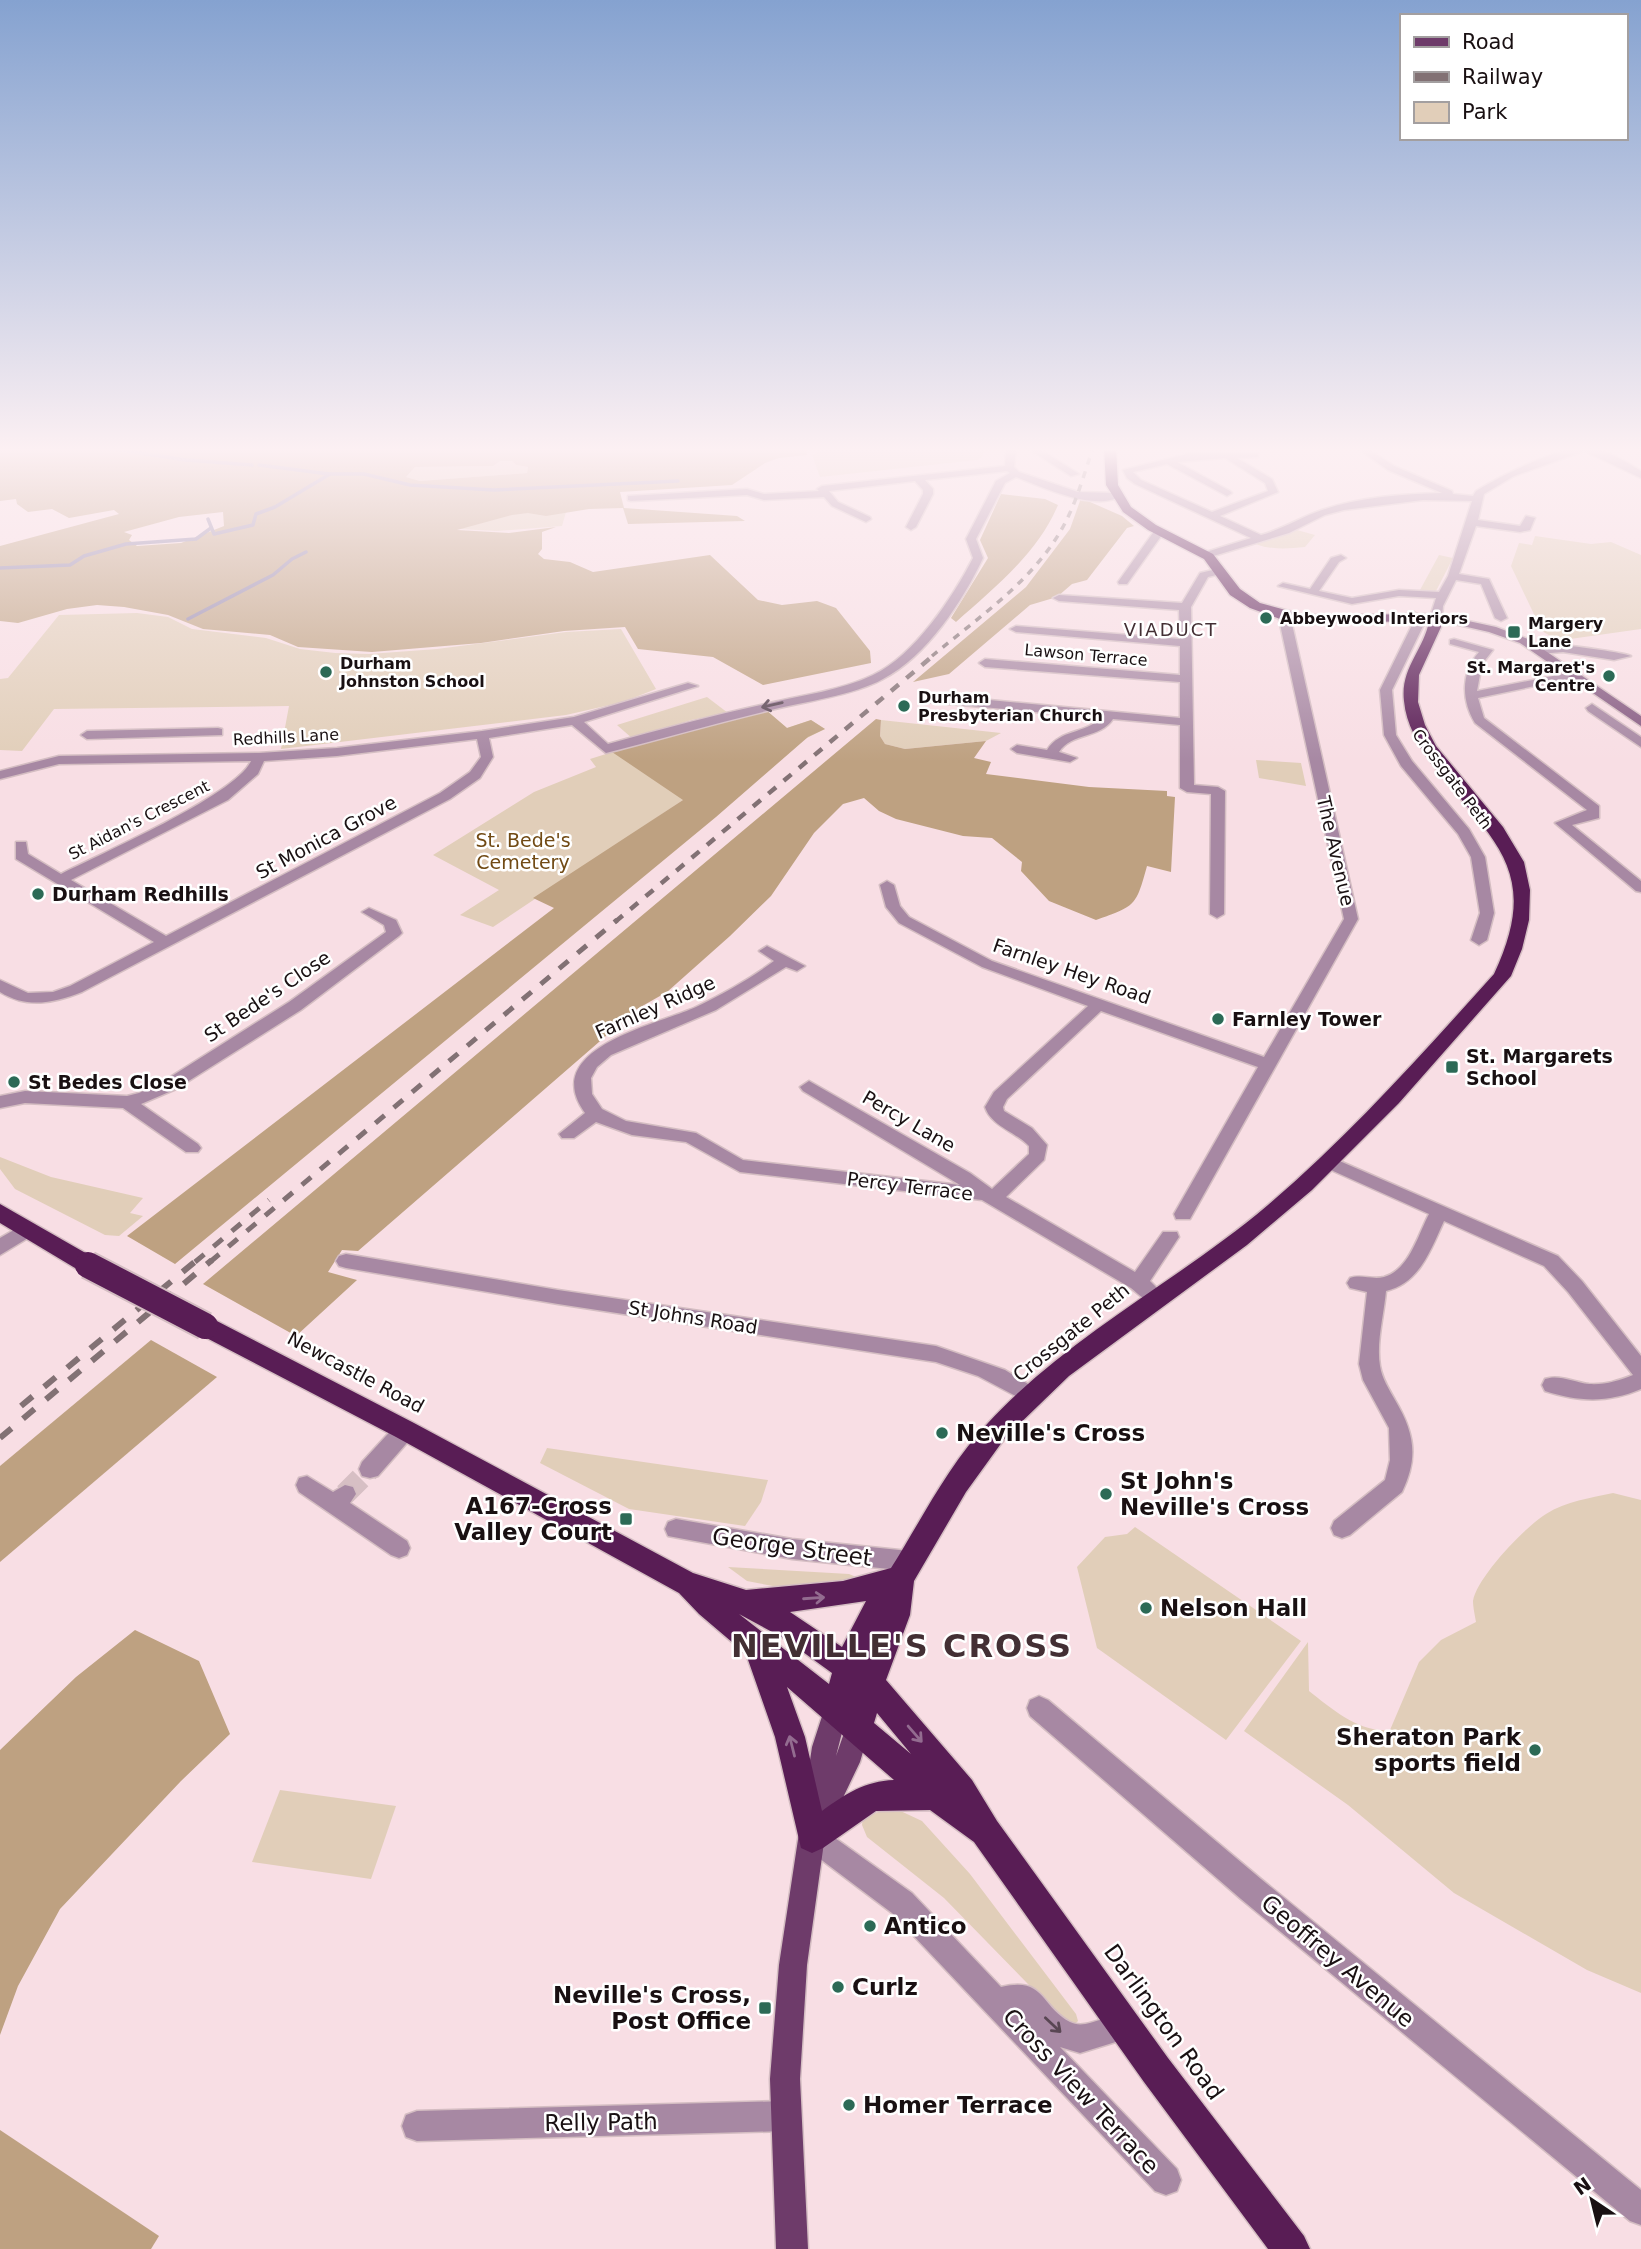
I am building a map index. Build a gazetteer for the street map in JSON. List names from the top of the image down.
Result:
{
  "streets": {
    "highway": ["Crossgate Peth", "Newcastle Road", "Darlington Road"],
    "street": [
      "Lawson Terrace",
      "Redhills Lane",
      "St Aidan's Crescent",
      "St Monica Grove",
      "The Avenue",
      "Farnley Hey Road",
      "St Bede's Close",
      "Farnley Ridge",
      "Percy Lane",
      "Percy Terrace",
      "St Johns Road",
      "George Street",
      "Geoffrey Avenue",
      "Cross View Terrace",
      "Relly Path"
    ]
  },
  "crossings": [
    ["Redhills Lane", "St Aidan's Crescent"],
    ["Redhills Lane", "St Monica Grove"],
    ["Crossgate Peth", "Percy Terrace"],
    ["Crossgate Peth", "St Johns Road"],
    ["Crossgate Peth", "Newcastle Road"],
    ["Crossgate Peth", "George Street"],
    ["Crossgate Peth", "Darlington Road"],
    ["The Avenue", "Farnley Hey Road"],
    ["Farnley Ridge", "Percy Terrace"],
    ["Percy Lane", "Percy Terrace"],
    ["Newcastle Road", "Darlington Road"]
  ],
  "districts": ["VIADUCT", "NEVILLE'S CROSS"],
  "parks": ["St. Bede's Cemetery"],
  "places": {
    "other": [
      "Abbeywood Interiors",
      "Durham Johnston School",
      "St. Margaret's Centre",
      "Durham Presbyterian Church",
      "Durham Redhills",
      "Farnley Tower",
      "St Bedes Close",
      "Neville's Cross",
      "St John's Neville's Cross",
      "Nelson Hall",
      "Sheraton Park sports field",
      "Antico",
      "Curlz",
      "Homer Terrace"
    ],
    "transit": [
      "Margery Lane",
      "St. Margarets School",
      "A167-Cross Valley Court",
      "Neville's Cross, Post Office"
    ]
  },
  "legend": ["Road", "Railway", "Park"],
  "north": "top left"
}
